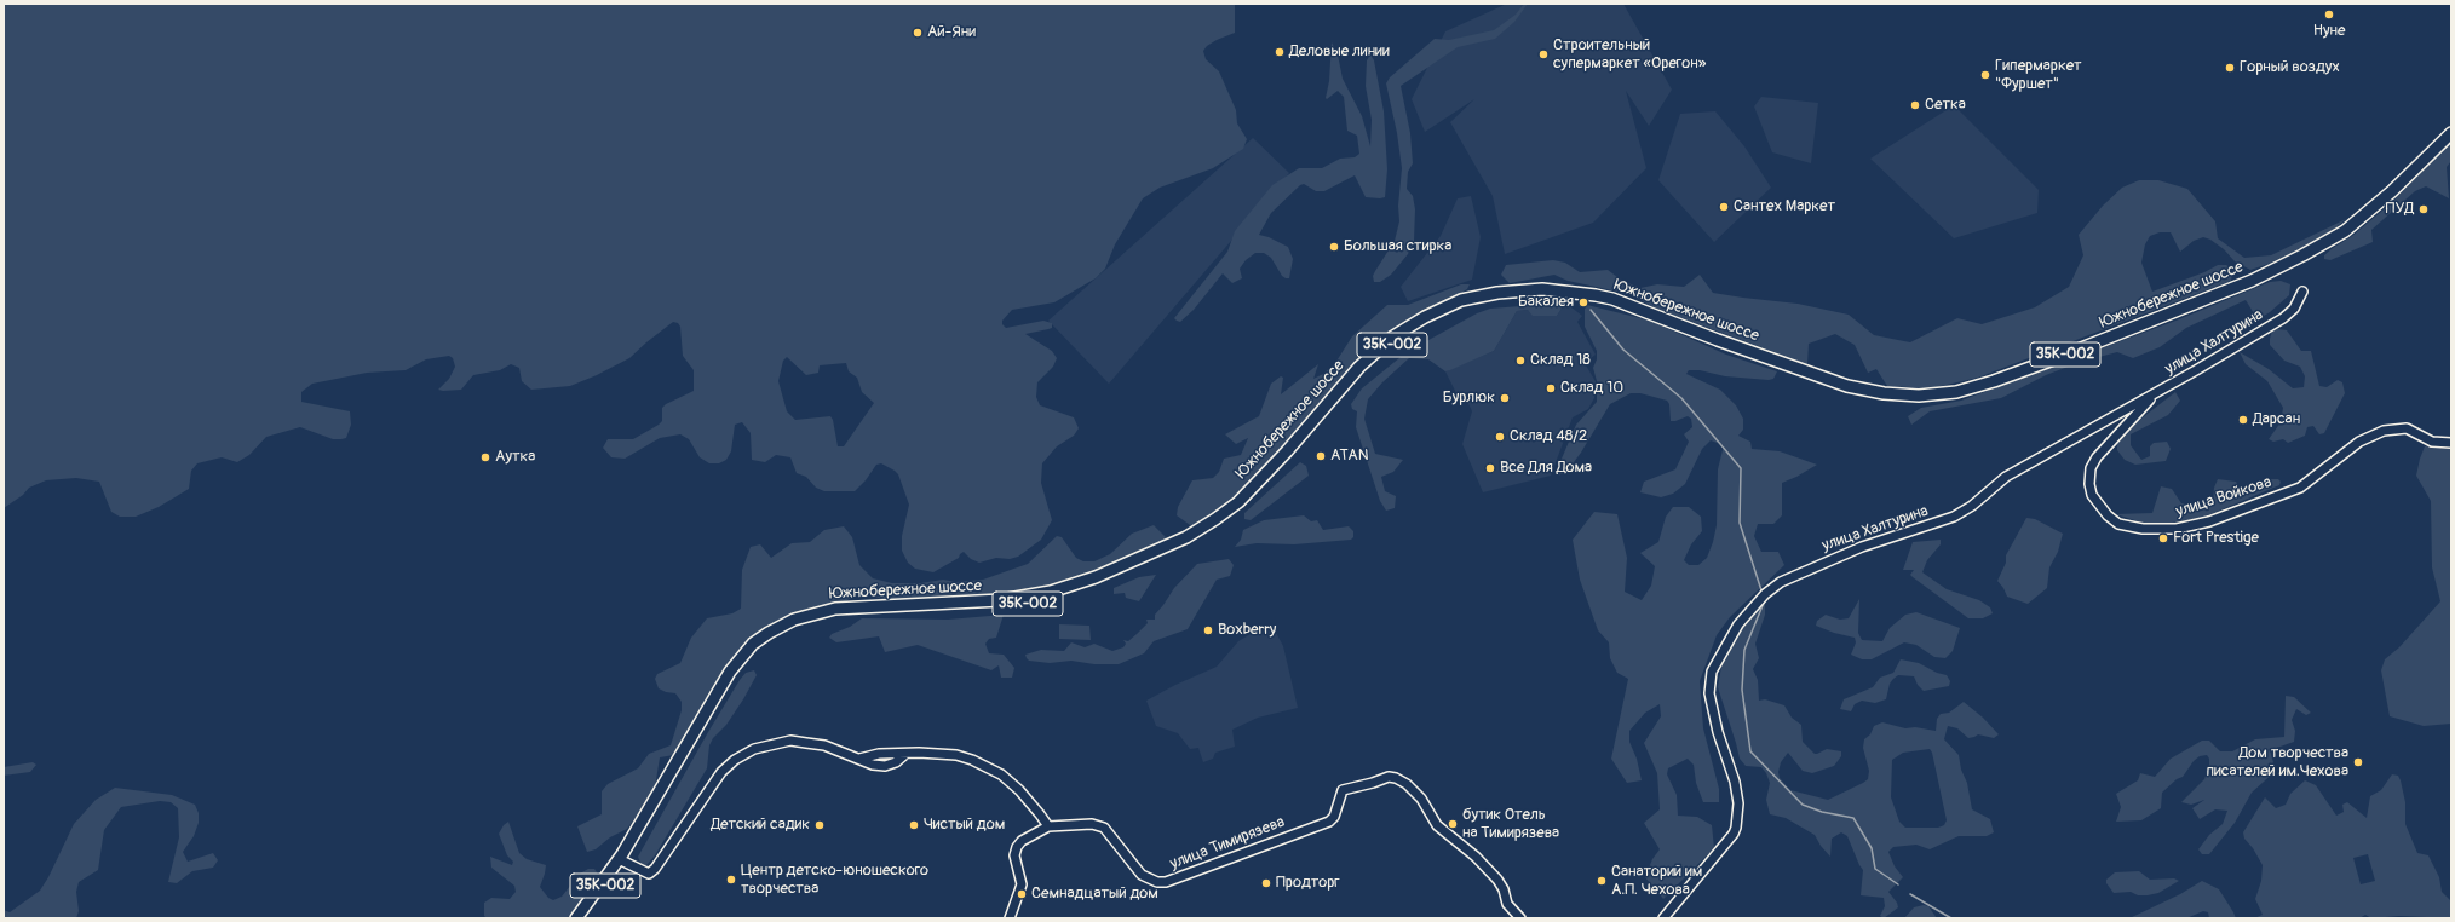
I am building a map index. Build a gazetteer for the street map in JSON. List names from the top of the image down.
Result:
{
  "streets": {
    "highway": ["Южнобережное шоссе", "35К-002"],
    "street": ["улица Халтурина", "улица Войкова", "улица Тимирязева"]
  },
  "crossings": [
    ["улица Халтурина", "улица Войкова"]
  ],
  "places": [
    "Нуне",
    "Ай-Яни",
    "Деловые линии",
    "Строительный супермаркет «Орегон»",
    "Горный воздух",
    "Гипермаркет \"Фуршет\"",
    "Сетка",
    "Сантех Маркет",
    "ПУД",
    "Большая стирка",
    "Бакалея",
    "Склад 18",
    "Склад 10",
    "Бурлюк",
    "Дарсан",
    "Склад 48/2",
    "ATAN",
    "Аутка",
    "Все Для Дома",
    "Fort Prestige",
    "Boxberry",
    "Дом творчества писателей им.Чехова",
    "бутик Отель на Тимирязева",
    "Детский садик",
    "Чистый дом",
    "Центр детско-юношеского творчества",
    "Санаторий им А.П. Чехова",
    "Продторг",
    "Семнадцатый дом"
  ]
}
